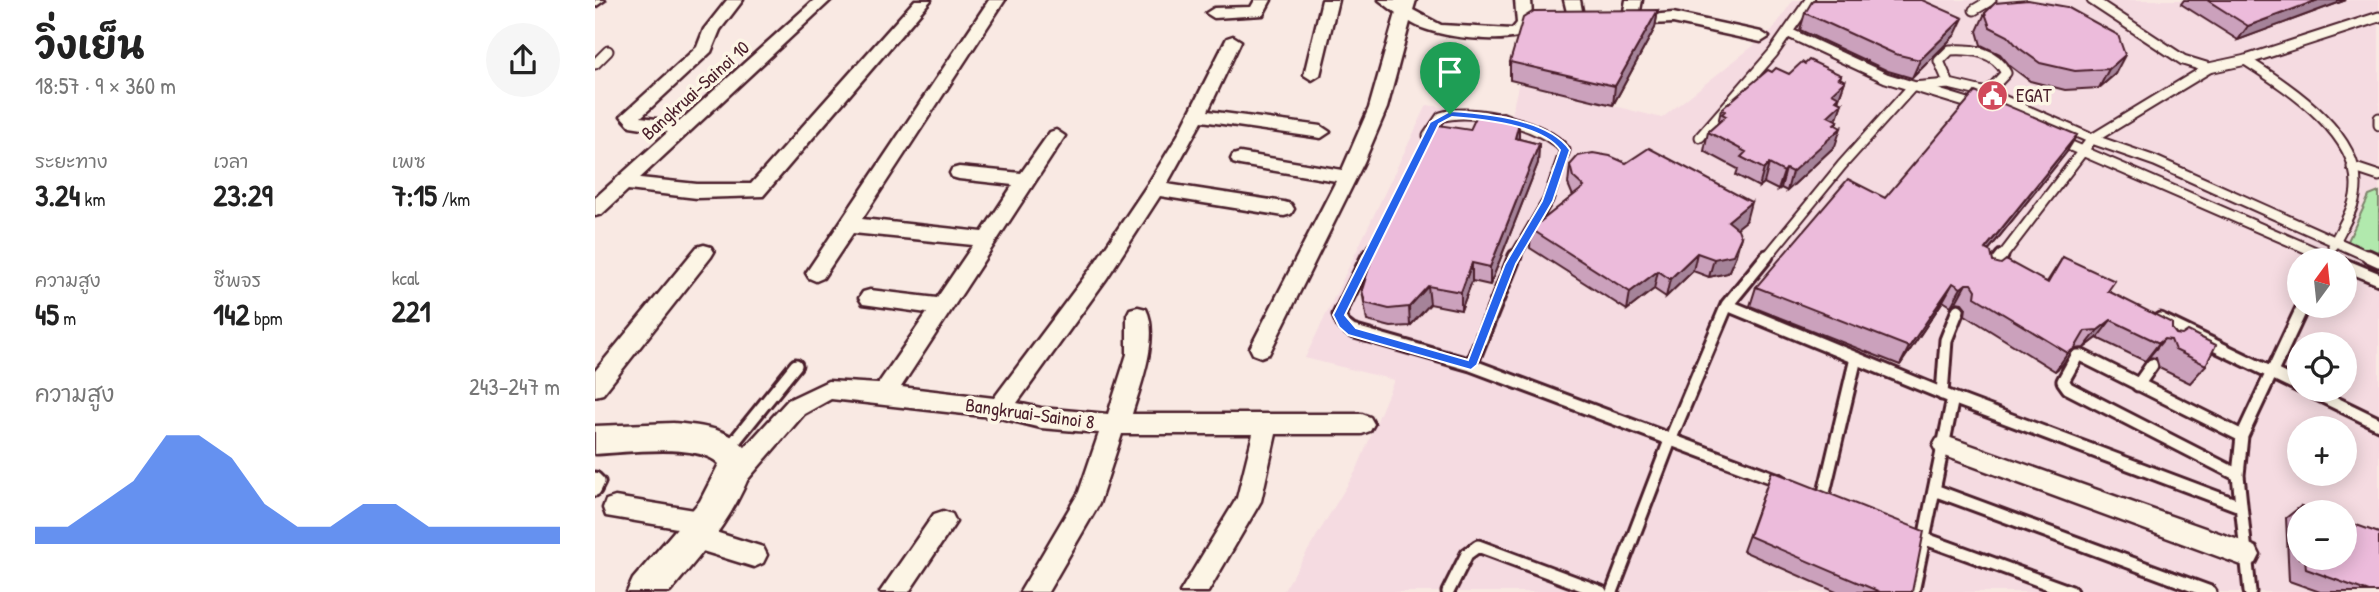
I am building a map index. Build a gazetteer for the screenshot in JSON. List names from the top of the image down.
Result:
{
  "streets": {
    "street": ["Bangkruai-Sainoi 10", "Bangkruai-Sainoi 8"]
  },
  "places": {
    "public building": ["EGAT"]
  },
  "north": "top",
  "page": {
    "heading": ["วิ่งเย็น", "18:57 · 9 × 360 m"],
    "stats": [
      ["ระยะทาง", "3.24 km"],
      ["เวลา", "23:29"],
      ["เพซ", "7:15 /km"],
      ["ความสูง", "45 m"],
      ["ชีพจร", "142 bpm"],
      ["kcal", "221"]
    ],
    "map_buttons": ["+", "−"],
    "chart": ["ความสูง", "243–247 m"]
  }
}
